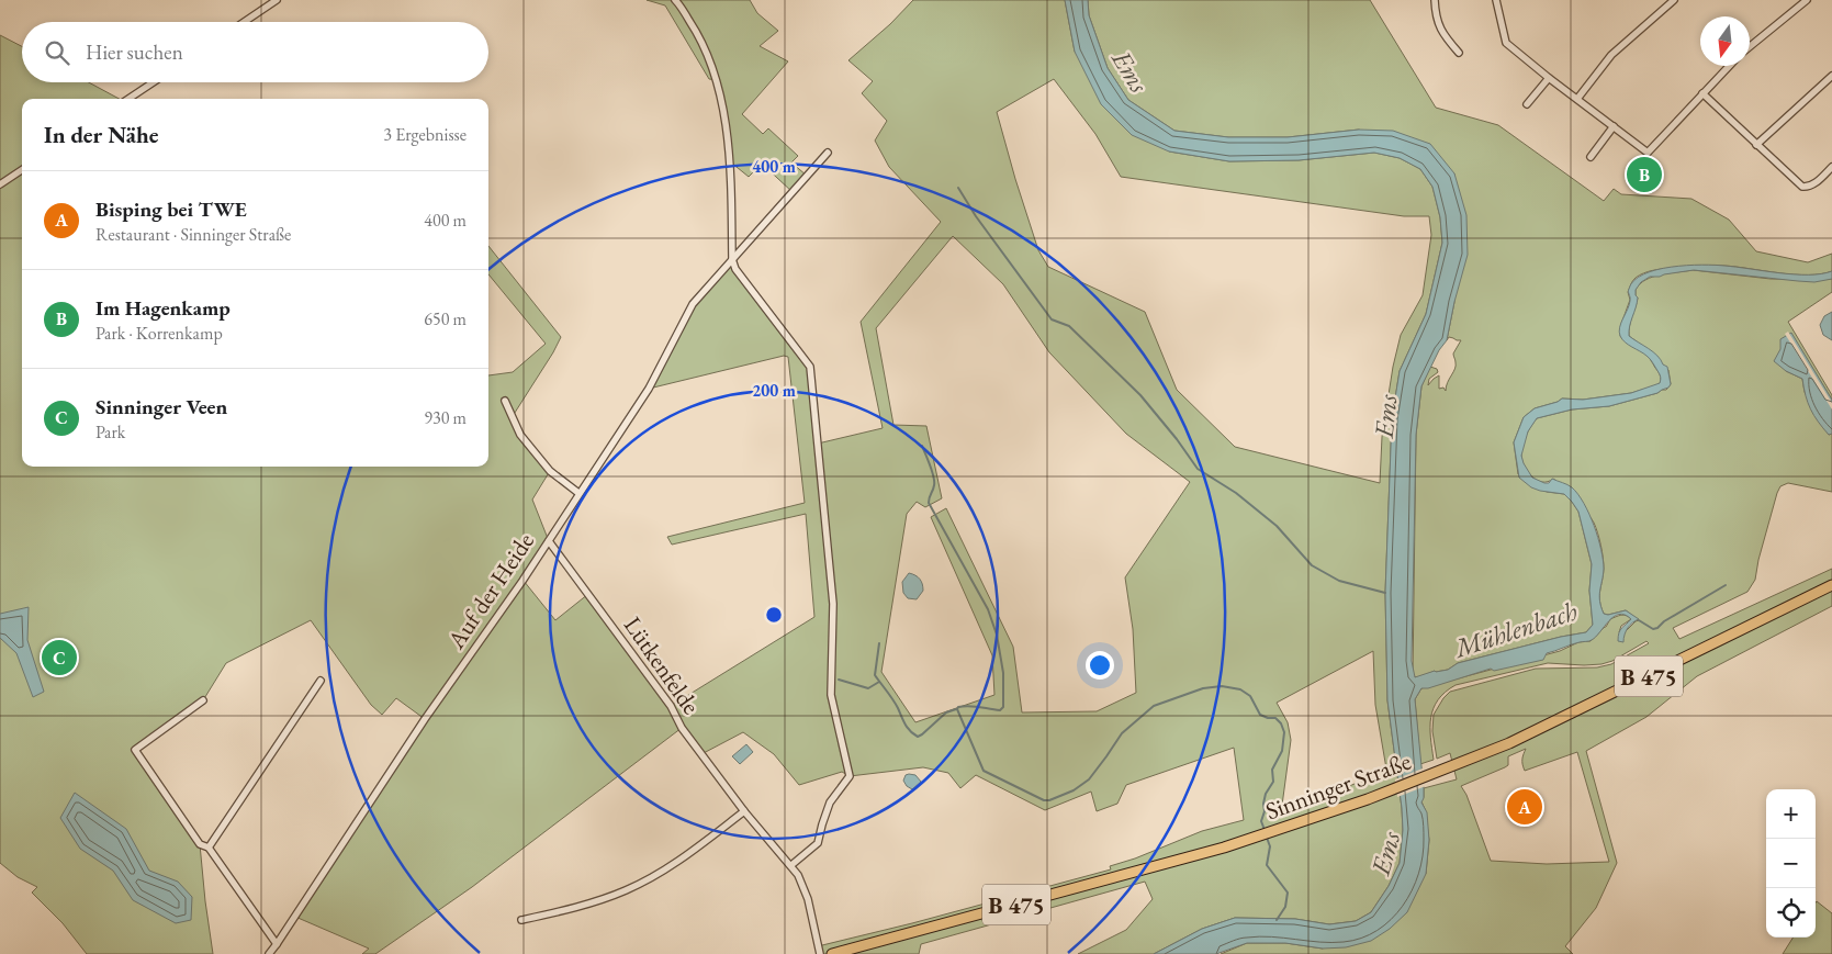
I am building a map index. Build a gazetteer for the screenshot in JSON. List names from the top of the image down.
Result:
{
  "streets": {
    "main road": ["B 475", "Sinninger Straße"],
    "street": ["Auf der Heide", "Lütkenfelde"]
  },
  "crossings": [
    ["Auf der Heide", "Lütkenfelde"]
  ],
  "water": ["Ems", "Mühlenbach"],
  "north": "bottom",
  "page": {
    "search": "Hier suchen",
    "heading": ["In der Nähe", "3 Ergebnisse"],
    "pins": ["B", "C", "A"],
    "list": [
      {
        "mark": "A",
        "name": "Bisping bei TWE",
        "note": "Restaurant · Sinninger Straße",
        "value": "400 m"
      },
      {
        "mark": "B",
        "name": "Im Hagenkamp",
        "note": "Park · Korrenkamp",
        "value": "650 m"
      },
      {
        "mark": "C",
        "name": "Sinninger Veen",
        "note": "Park",
        "value": "930 m"
      }
    ],
    "map_buttons": ["+", "−"]
  },
  "rings": ["400 m", "200 m"]
}
